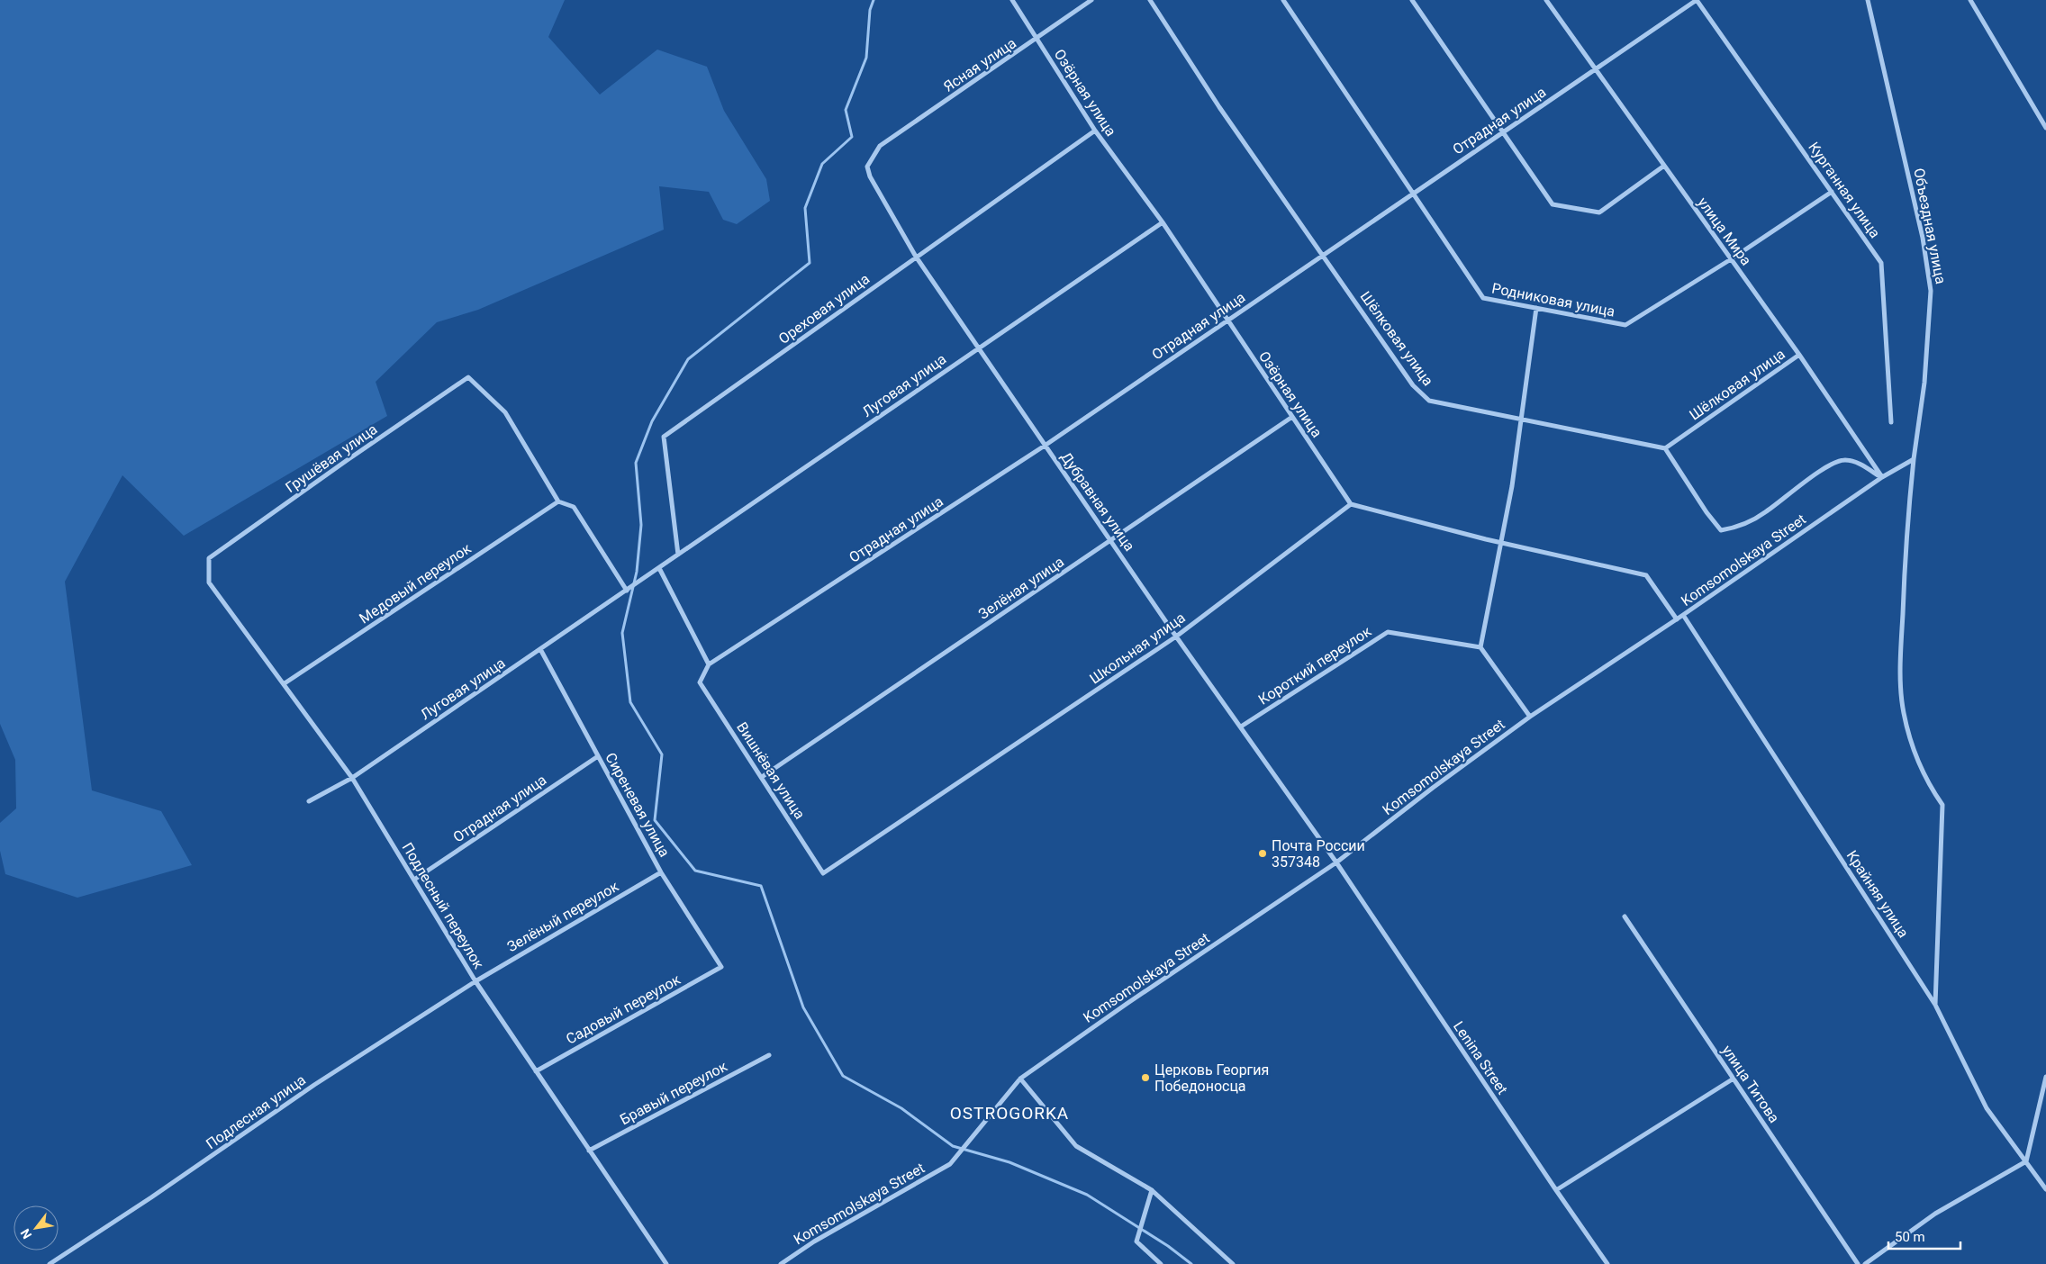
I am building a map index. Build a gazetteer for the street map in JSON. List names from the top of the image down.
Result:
{
  "streets": {
    "street": [
      "Ясная улица",
      "Озёрная улица",
      "Отрадная улица",
      "Курганная улица",
      "Объездная улица",
      "улица Мира",
      "Родниковая улица",
      "Ореховая улица",
      "Шёлковая улица",
      "Луговая улица",
      "Грушёвая улица",
      "Дубравная улица",
      "Komsomolskaya Street",
      "Медовый переулок",
      "Зелёная улица",
      "Школьная улица",
      "Короткий переулок",
      "Вишнёвая улица",
      "Сиреневая улица",
      "Крайняя улица",
      "Подлесный переулок",
      "Зелёный переулок",
      "Садовый переулок",
      "Lenina Street",
      "улица Титова",
      "Бравый переулок",
      "Подлесная улица"
    ]
  },
  "crossings": [
    ["Ясная улица", "Озёрная улица"],
    ["Ясная улица", "Дубравная улица"],
    ["Озёрная улица", "Отрадная улица"],
    ["Озёрная улица", "Ореховая улица"],
    ["Озёрная улица", "Луговая улица"],
    ["Озёрная улица", "Зелёная улица"],
    ["Озёрная улица", "Школьная улица"],
    ["Отрадная улица", "Курганная улица"],
    ["Отрадная улица", "улица Мира"],
    ["Отрадная улица", "Родниковая улица"],
    ["Отрадная улица", "Шёлковая улица"],
    ["Отрадная улица", "Дубравная улица"],
    ["Отрадная улица", "Вишнёвая улица"],
    ["Отрадная улица", "Сиреневая улица"],
    ["Отрадная улица", "Подлесный переулок"],
    ["Курганная улица", "Родниковая улица"],
    ["Объездная улица", "Komsomolskaya Street"],
    ["Объездная улица", "Крайняя улица"],
    ["улица Мира", "Родниковая улица"],
    ["улица Мира", "Шёлковая улица"],
    ["улица Мира", "Komsomolskaya Street"],
    ["Ореховая улица", "Луговая улица"],
    ["Ореховая улица", "Дубравная улица"],
    ["Луговая улица", "Дубравная улица"],
    ["Луговая улица", "Сиреневая улица"],
    ["Луговая улица", "Подлесный переулок"],
    ["Грушёвая улица", "Медовый переулок"],
    ["Грушёвая улица", "Подлесный переулок"],
    ["Дубравная улица", "Komsomolskaya Street"],
    ["Дубравная улица", "Зелёная улица"],
    ["Дубравная улица", "Школьная улица"],
    ["Дубравная улица", "Короткий переулок"],
    ["Дубравная улица", "Lenina Street"],
    ["Komsomolskaya Street", "Крайняя улица"],
    ["Komsomolskaya Street", "Lenina Street"],
    ["Медовый переулок", "Подлесный переулок"],
    ["Зелёная улица", "Вишнёвая улица"],
    ["Школьная улица", "Вишнёвая улица"],
    ["Сиреневая улица", "Зелёный переулок"],
    ["Сиреневая улица", "Садовый переулок"],
    ["Подлесный переулок", "Зелёный переулок"],
    ["Подлесный переулок", "Садовый переулок"],
    ["Подлесный переулок", "Бравый переулок"],
    ["Подлесный переулок", "Подлесная улица"],
    ["Зелёный переулок", "Подлесная улица"]
  ],
  "districts": ["OSTROGORKA"],
  "places": ["Почта России 357348", "Церковь Георгия Победоносца"],
  "scale_bar": "50 m",
  "north": "bottom left"
}
